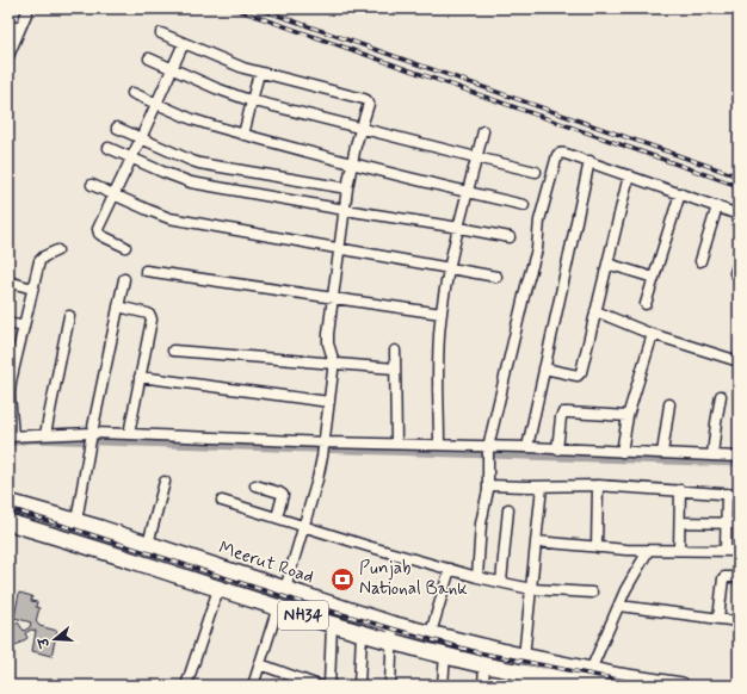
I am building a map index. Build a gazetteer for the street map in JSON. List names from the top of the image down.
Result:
{
  "streets": {
    "highway": ["Meerut Road", "NH34"]
  },
  "places": {
    "bank": ["Punjab National Bank"]
  },
  "north": "left"
}
